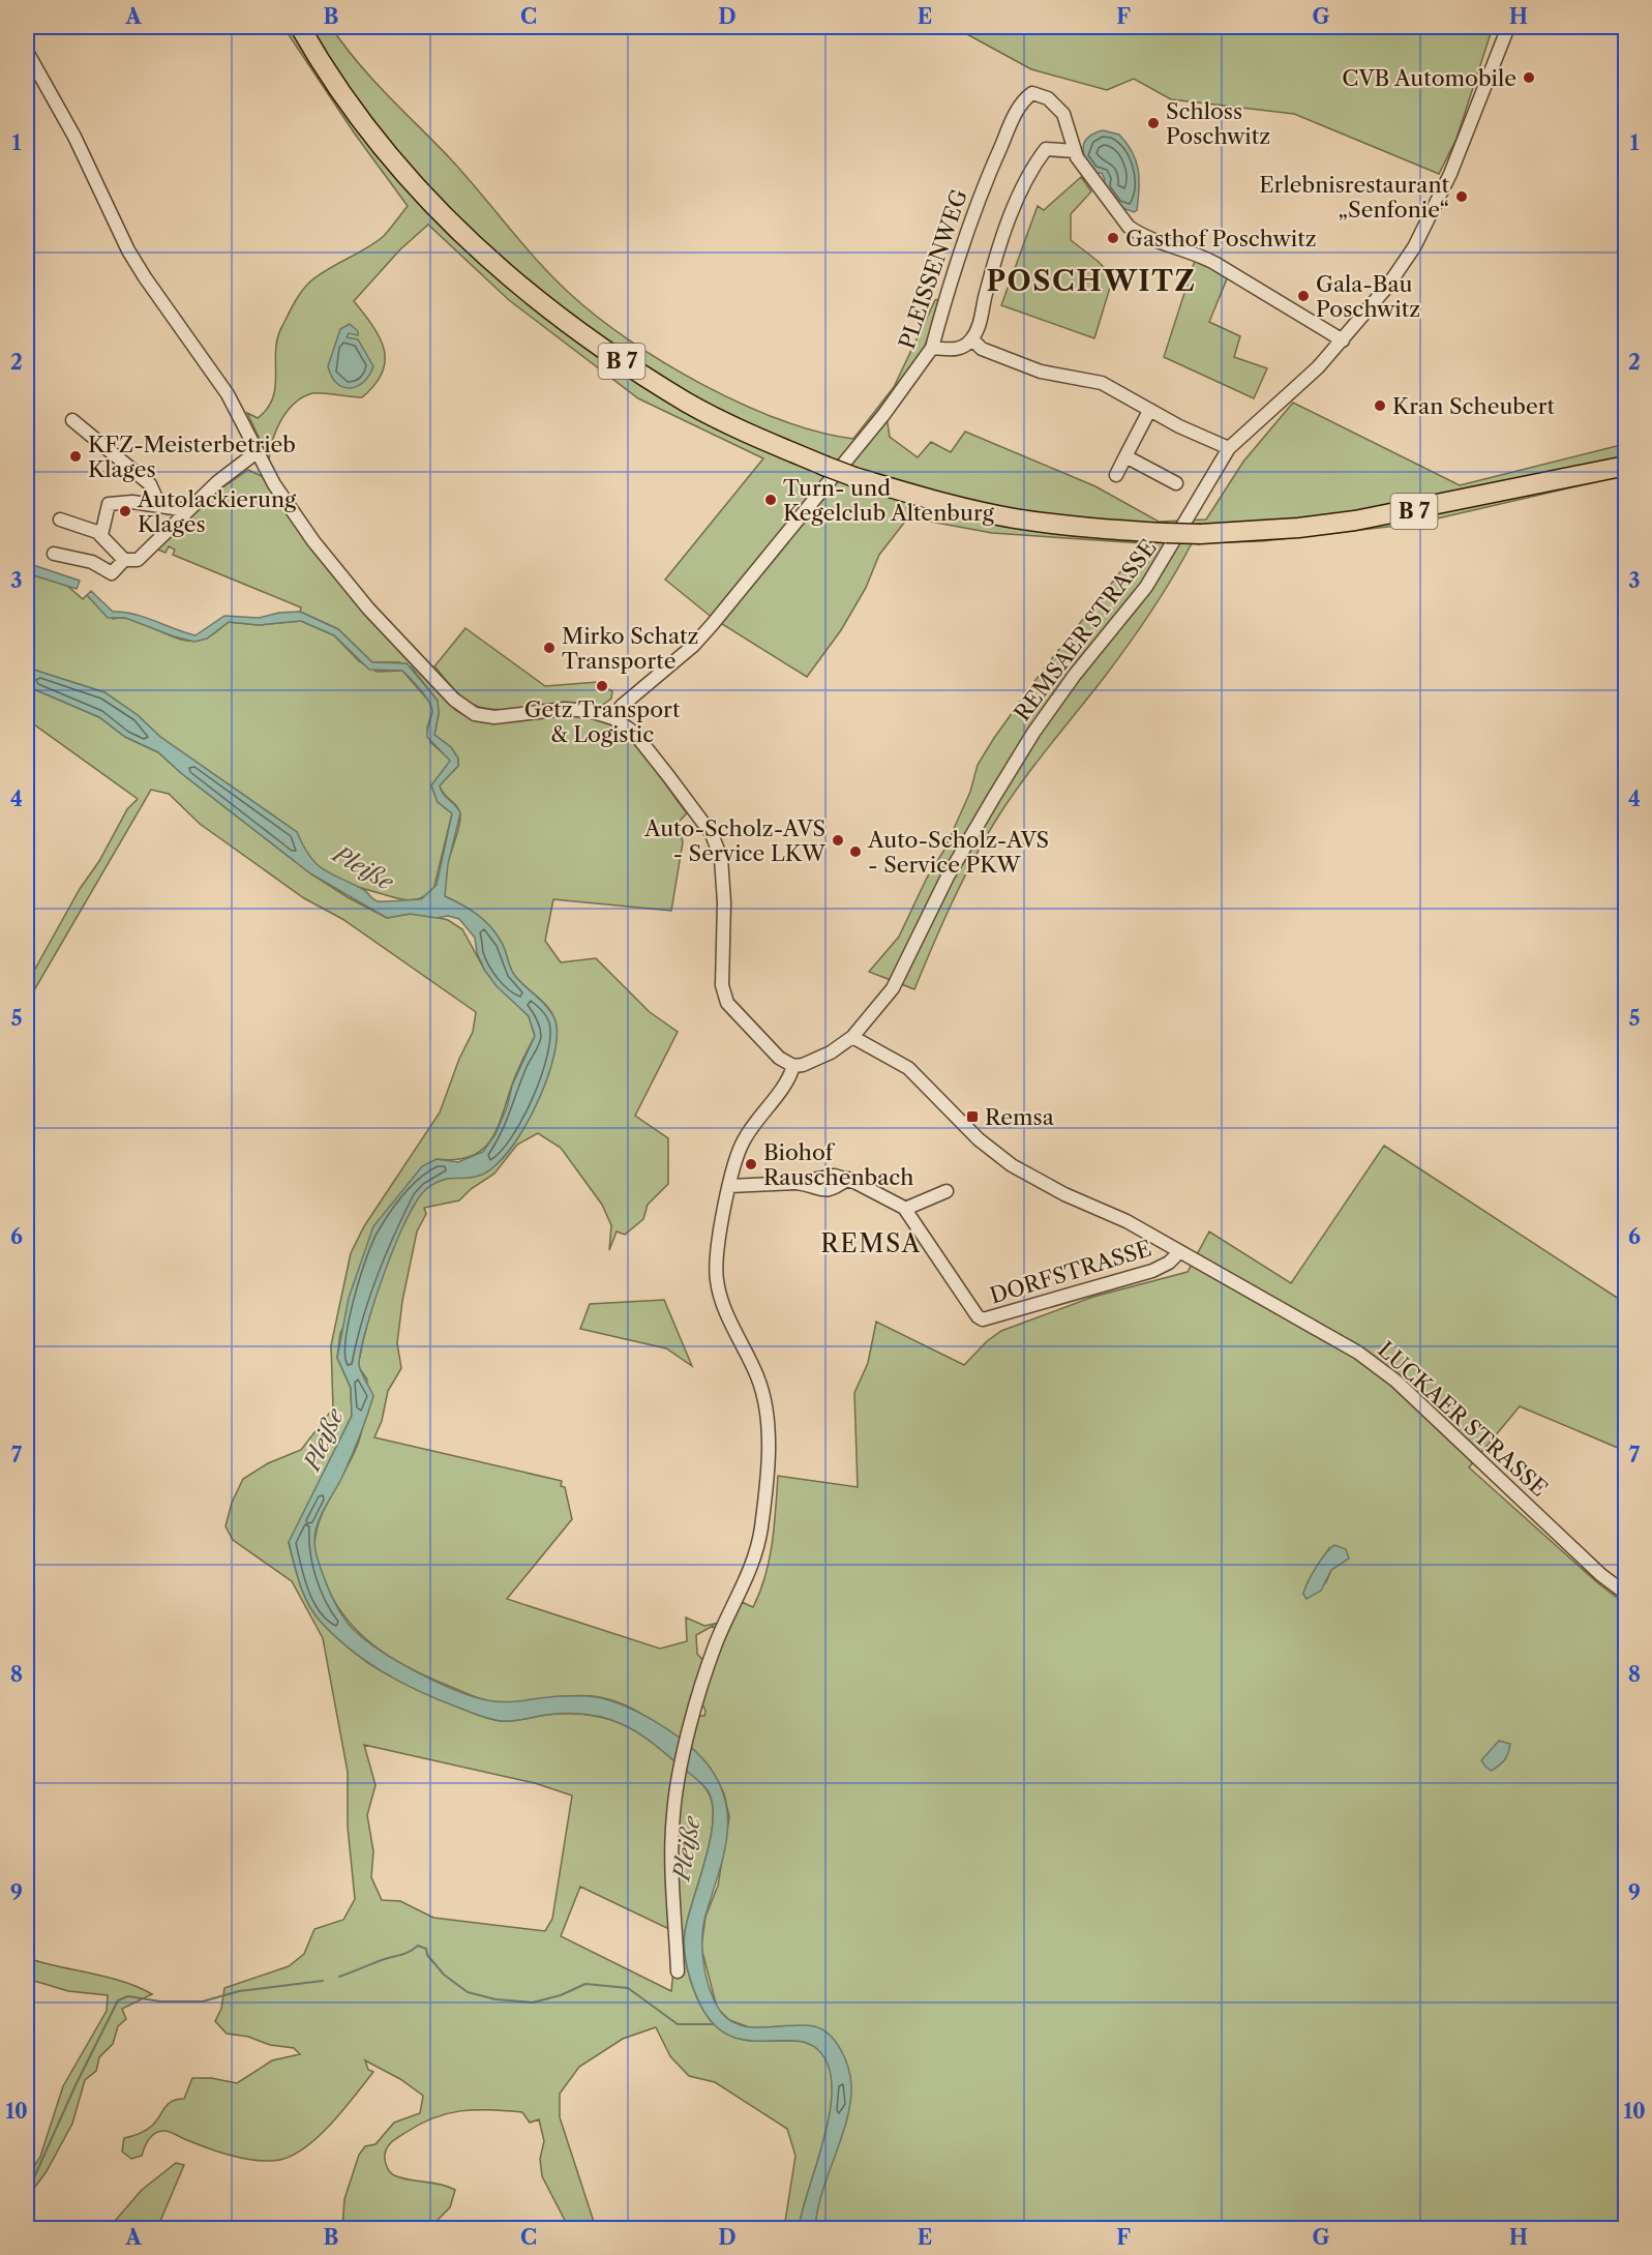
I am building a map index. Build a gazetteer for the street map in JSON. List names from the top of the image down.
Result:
{
  "streets": {
    "highway": ["B 7"],
    "street": [
      "PLEISSENWEG",
      "REMSAER STRASSE",
      "DORFSTRASSE",
      "LUCKAER STRASSE"
    ]
  },
  "crossings": [
    ["REMSAER STRASSE", "LUCKAER STRASSE"],
    ["DORFSTRASSE", "LUCKAER STRASSE"]
  ],
  "districts": ["POSCHWITZ", "REMSA"],
  "water": ["Pleiße"],
  "places": {
    "other": [
      "CVB Automobile",
      "Schloss Poschwitz",
      "Erlebnisrestaurant „Senfonie“",
      "Gasthof Poschwitz",
      "Gala-Bau Poschwitz",
      "Kran Scheubert",
      "KFZ-Meisterbetrieb Klages",
      "Turn- und Kegelclub Altenburg",
      "Autolackierung Klages",
      "Mirko Schatz Transporte",
      "Getz Transport & Logistic",
      "Auto-Scholz-AVS - Service LKW",
      "Auto-Scholz-AVS - Service PKW",
      "Biohof Rauschenbach"
    ],
    "transit": ["Remsa"]
  },
  "grid": {
    "columns": [
      "A",
      "B",
      "C",
      "D",
      "E",
      "F",
      "G",
      "H"
    ],
    "rows": [
      "1",
      "2",
      "3",
      "4",
      "5",
      "6",
      "7",
      "8",
      "9",
      "10"
    ]
  }
}
